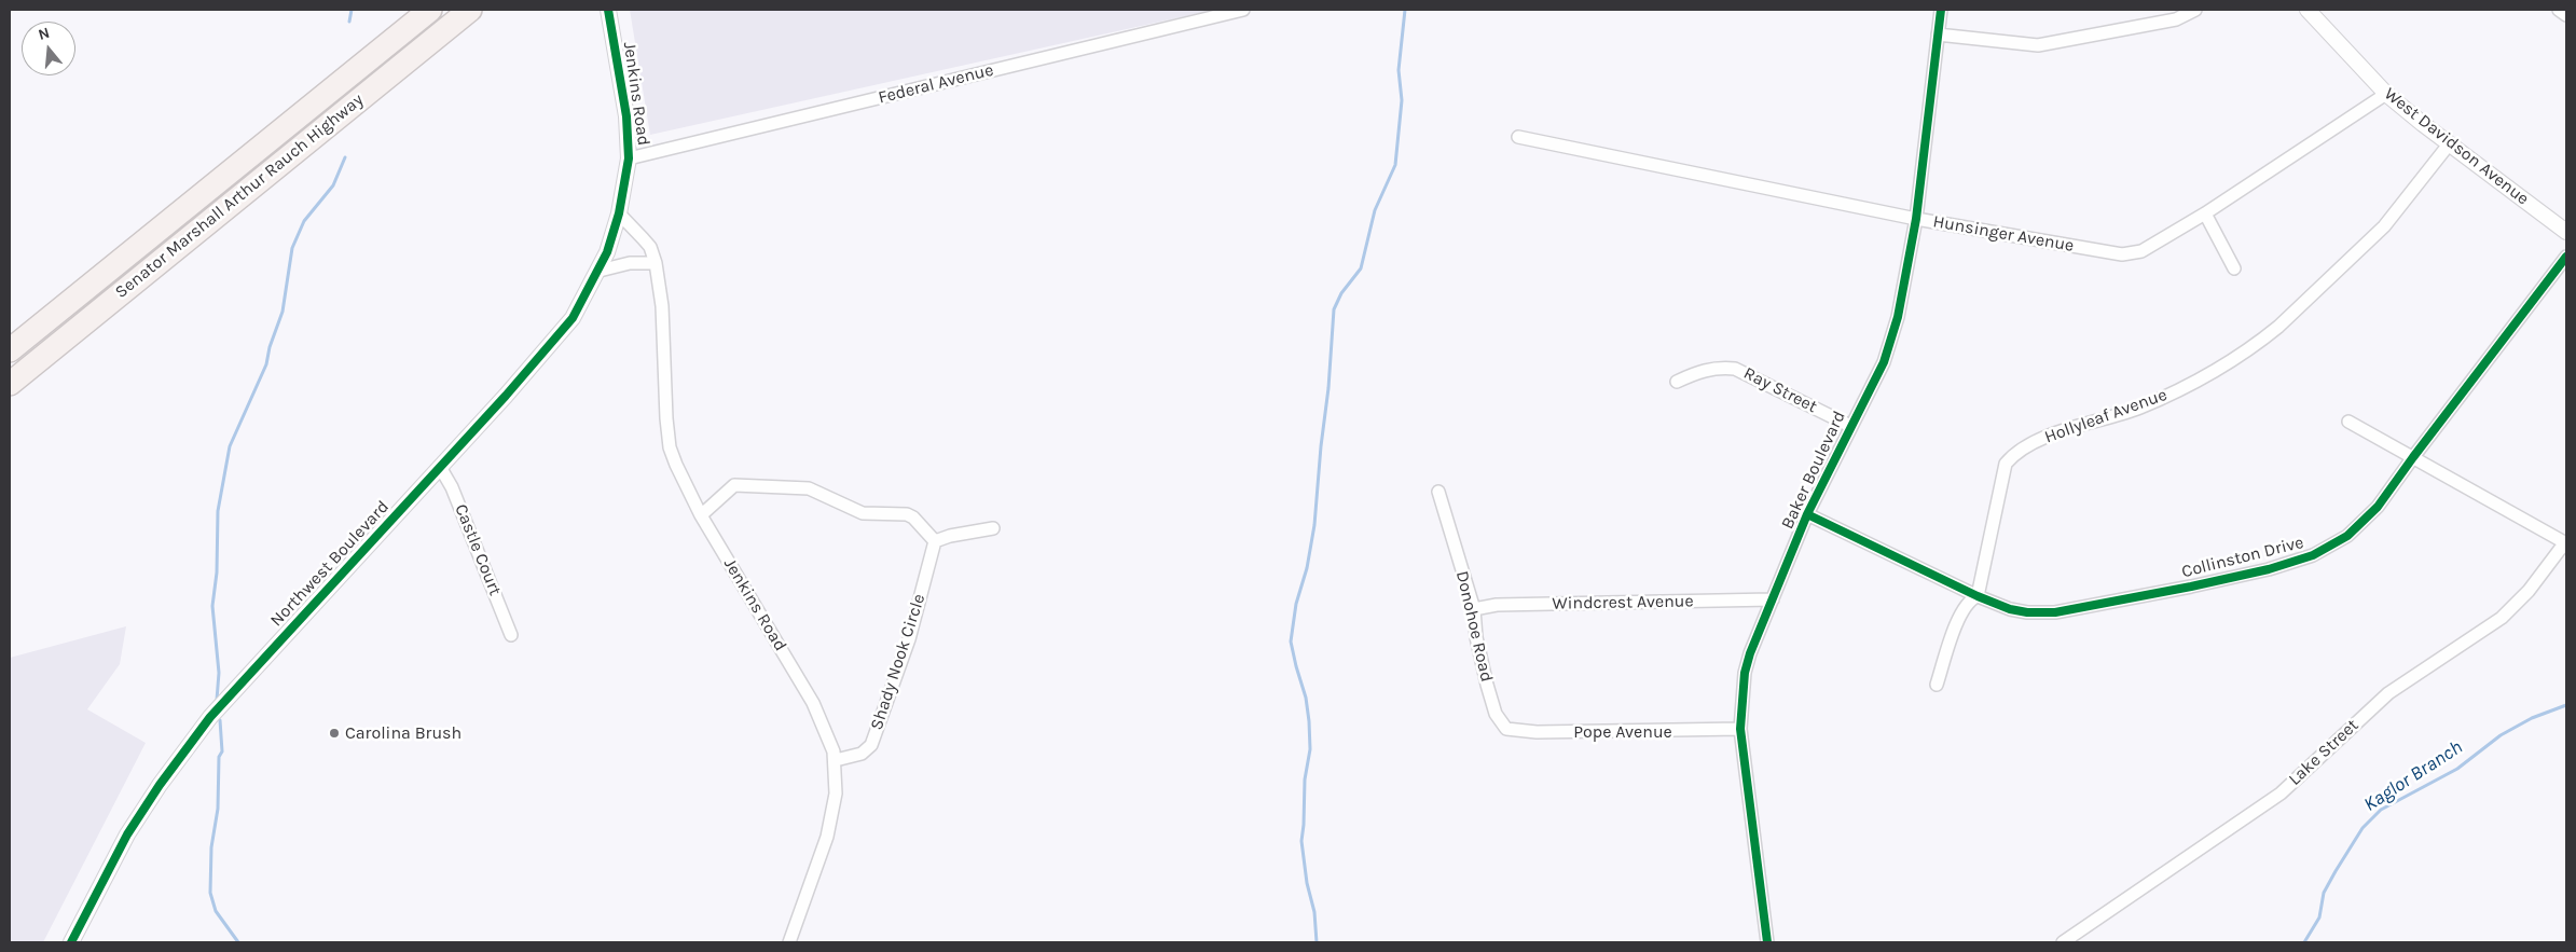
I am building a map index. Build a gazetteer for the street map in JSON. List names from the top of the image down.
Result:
{
  "streets": {
    "highway": ["Senator Marshall Arthur Rauch Highway"],
    "street": [
      "Federal Avenue",
      "Jenkins Road",
      "West Davidson Avenue",
      "Hunsinger Avenue",
      "Ray Street",
      "Hollyleaf Avenue",
      "Baker Boulevard",
      "Castle Court",
      "Collinston Drive",
      "Northwest Boulevard",
      "Windcrest Avenue",
      "Donohoe Road",
      "Shady Nook Circle",
      "Pope Avenue",
      "Lake Street"
    ]
  },
  "crossings": [
    ["Federal Avenue", "Jenkins Road"],
    ["Jenkins Road", "Northwest Boulevard"],
    ["Jenkins Road", "Shady Nook Circle"],
    ["West Davidson Avenue", "Hunsinger Avenue"],
    ["West Davidson Avenue", "Hollyleaf Avenue"],
    ["Hunsinger Avenue", "Baker Boulevard"],
    ["Ray Street", "Baker Boulevard"],
    ["Hollyleaf Avenue", "Collinston Drive"],
    ["Baker Boulevard", "Collinston Drive"],
    ["Baker Boulevard", "Windcrest Avenue"],
    ["Baker Boulevard", "Pope Avenue"],
    ["Castle Court", "Northwest Boulevard"],
    ["Windcrest Avenue", "Donohoe Road"],
    ["Donohoe Road", "Pope Avenue"]
  ],
  "water": ["Kaglor Branch"],
  "places": ["Carolina Brush"],
  "north": "top"
}
